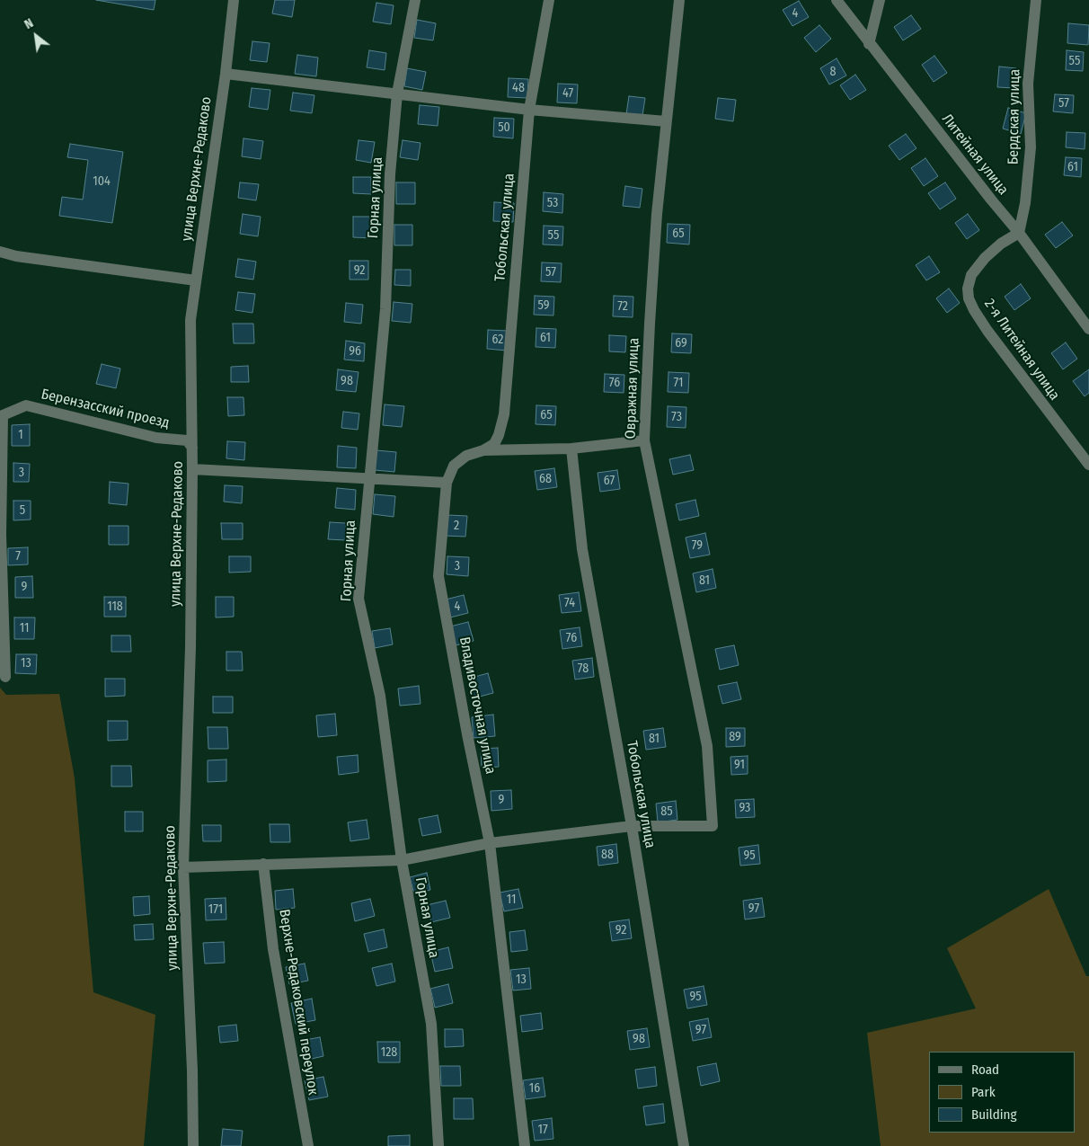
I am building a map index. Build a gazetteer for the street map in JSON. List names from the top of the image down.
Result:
{
  "streets": {
    "street": [
      "Бердская улица",
      "Литейная улица",
      "улица Верхне-Редаково",
      "Горная улица",
      "Тобольская улица",
      "2-я Литейная улица",
      "Овражная улица",
      "Берензасский проезд",
      "Владивосточная улица",
      "Верхне-Редаковский переулок"
    ]
  },
  "crossings": [
    ["Бердская улица", "Литейная улица"],
    ["Бердская улица", "2-я Литейная улица"],
    ["Литейная улица", "2-я Литейная улица"],
    ["улица Верхне-Редаково", "Берензасский проезд"],
    ["Тобольская улица", "Овражная улица"],
    ["Тобольская улица", "Владивосточная улица"],
    ["Овражная улица", "Владивосточная улица"]
  ],
  "house_numbers": [
    "4",
    "55",
    "8",
    "48",
    "47",
    "57",
    "50",
    "61",
    "104",
    "53",
    "65",
    "55",
    "92",
    "57",
    "59",
    "72",
    "61",
    "62",
    "69",
    "96",
    "98",
    "76",
    "71",
    "65",
    "73",
    "1",
    "3",
    "68",
    "67",
    "5",
    "2",
    "79",
    "7",
    "3",
    "81",
    "9",
    "74",
    "118",
    "4",
    "11",
    "76",
    "13",
    "78",
    "89",
    "81",
    "91",
    "9",
    "93",
    "85",
    "88",
    "95",
    "11",
    "97",
    "171",
    "92",
    "13",
    "95",
    "97",
    "98",
    "128",
    "16",
    "17"
  ],
  "legend": ["Road", "Park", "Building"],
  "north": "top left"
}
